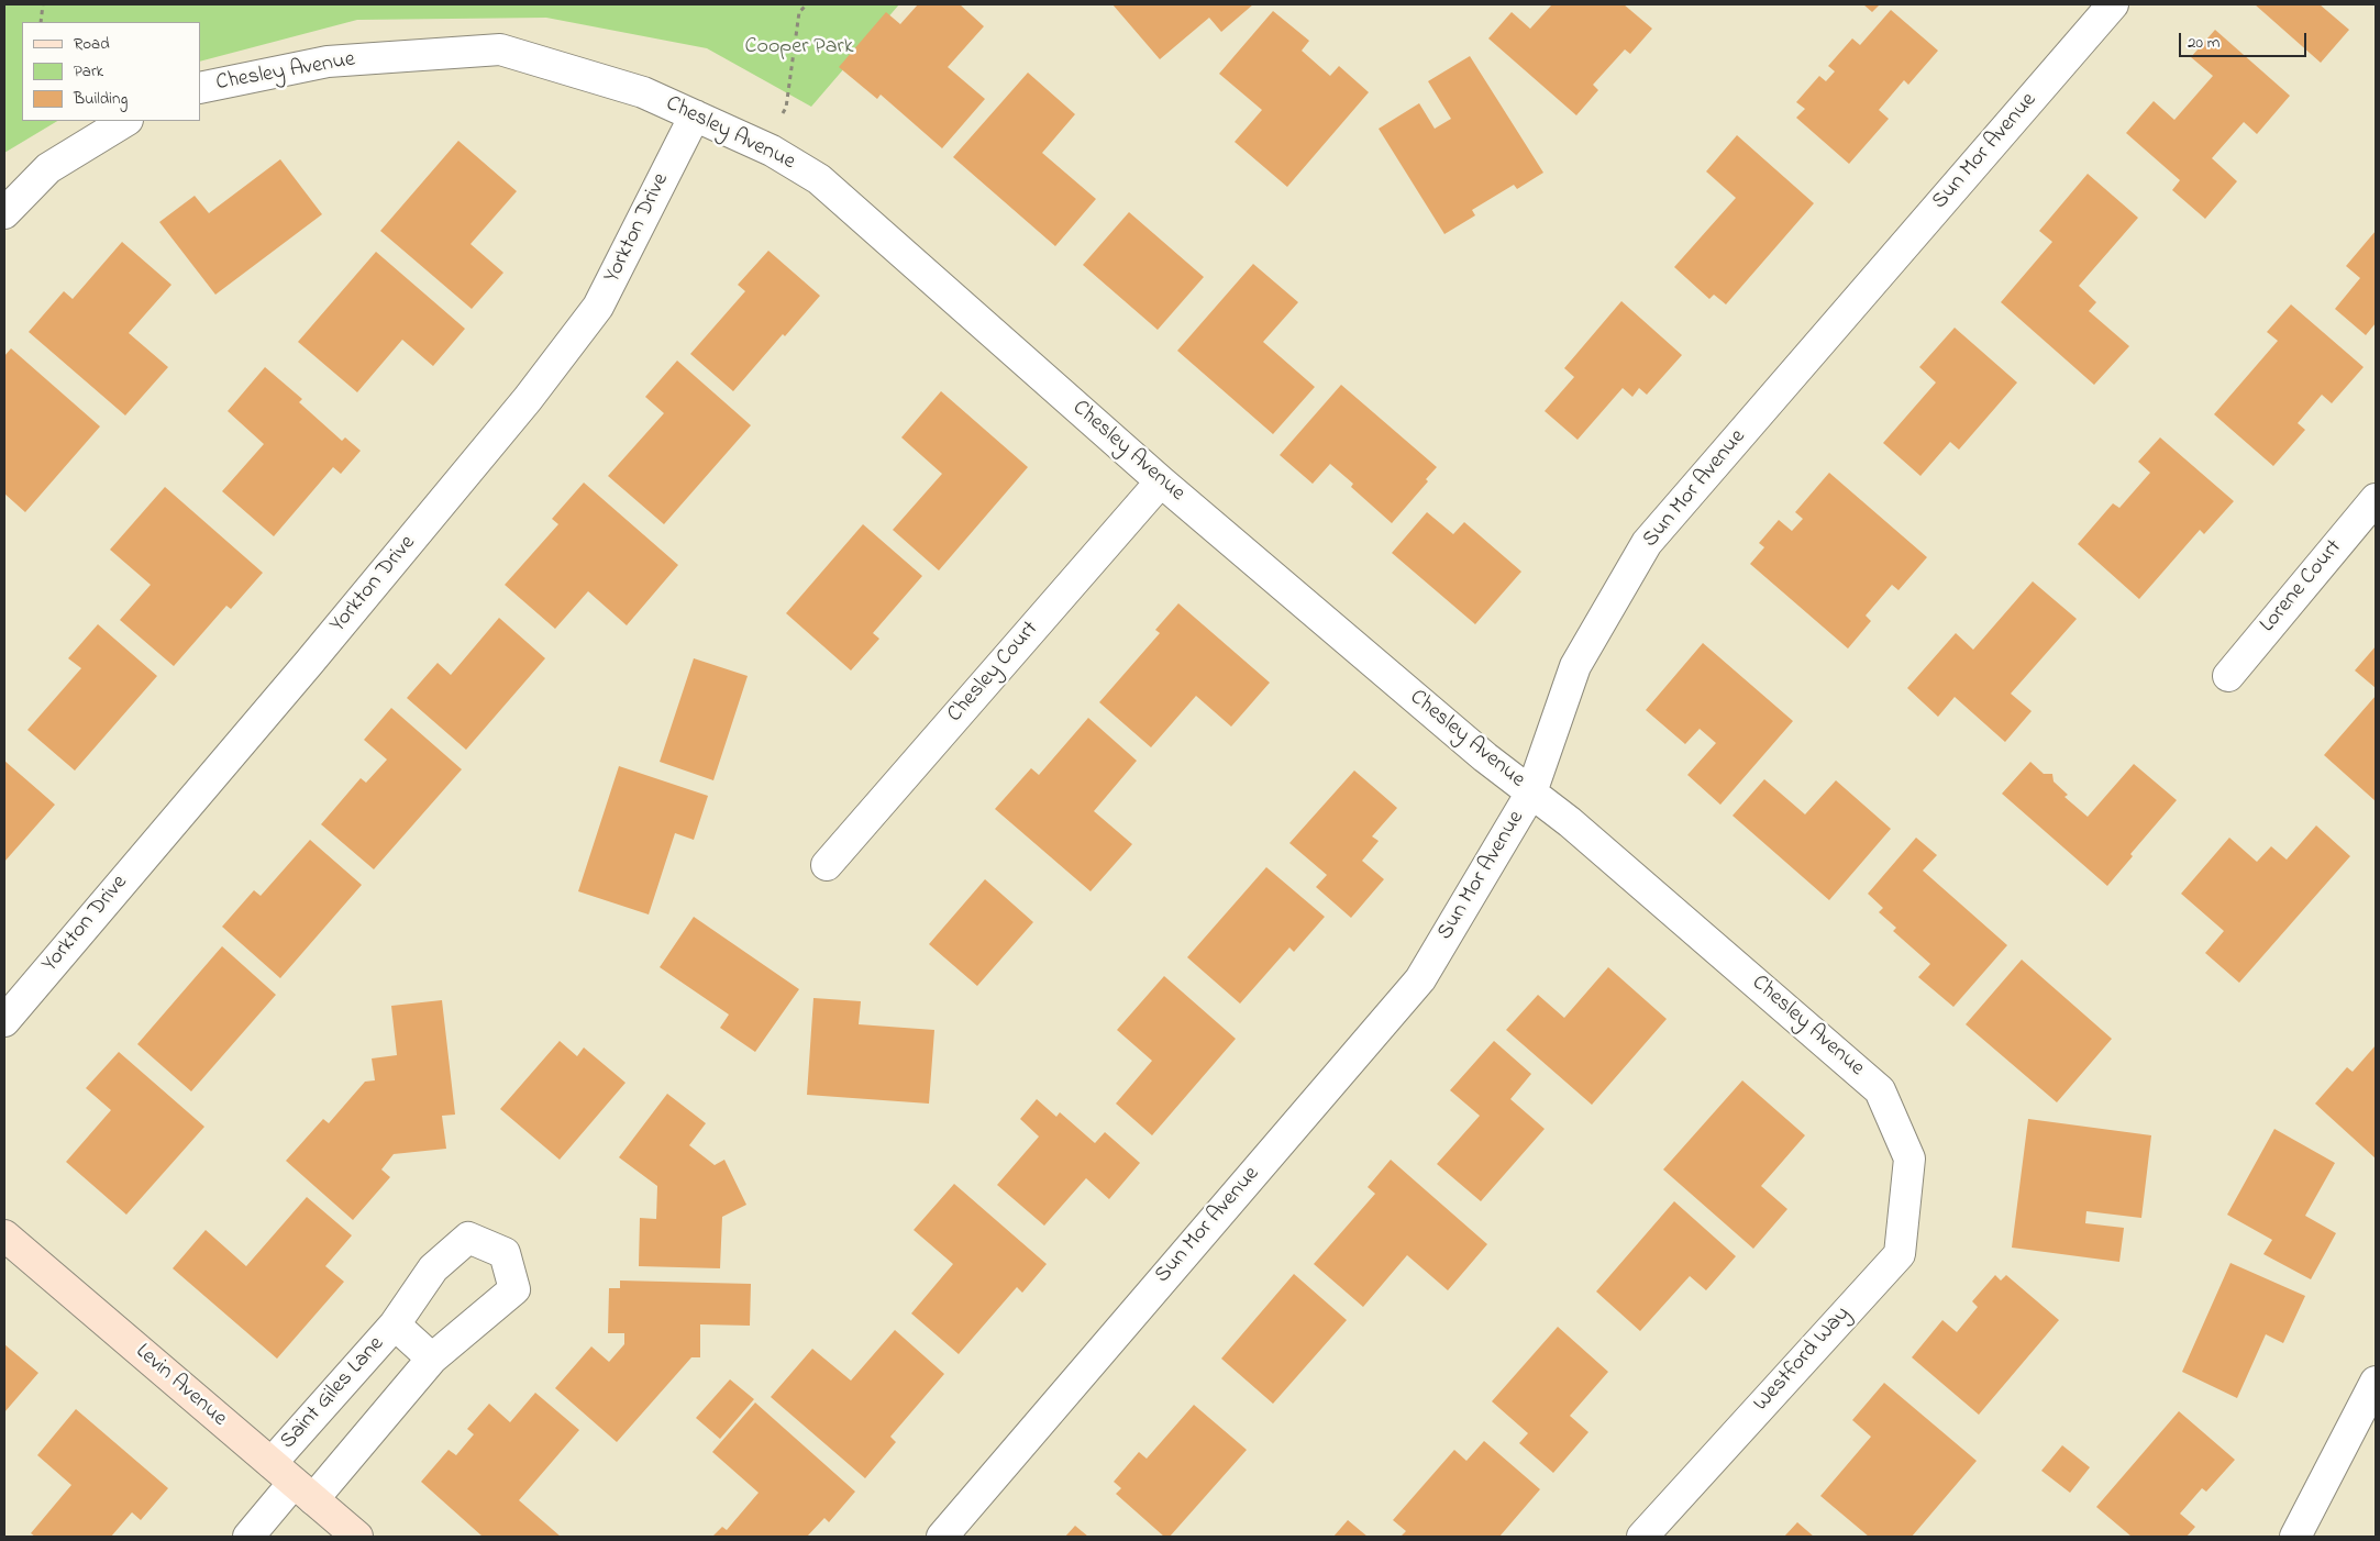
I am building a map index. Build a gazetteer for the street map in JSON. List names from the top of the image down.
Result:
{
  "streets": {
    "street": [
      "Chesley Avenue",
      "Sun Mor Avenue",
      "Yorkton Drive",
      "Lorene Court",
      "Chesley Court",
      "Westford Way",
      "Levin Avenue",
      "Saint Giles Lane"
    ]
  },
  "crossings": [
    ["Chesley Avenue", "Sun Mor Avenue"],
    ["Chesley Avenue", "Yorkton Drive"],
    ["Chesley Avenue", "Chesley Court"],
    ["Chesley Avenue", "Westford Way"],
    ["Levin Avenue", "Saint Giles Lane"]
  ],
  "parks": ["Cooper Park"],
  "legend": ["Road", "Park", "Building"],
  "scale_bar": "20 m"
}
